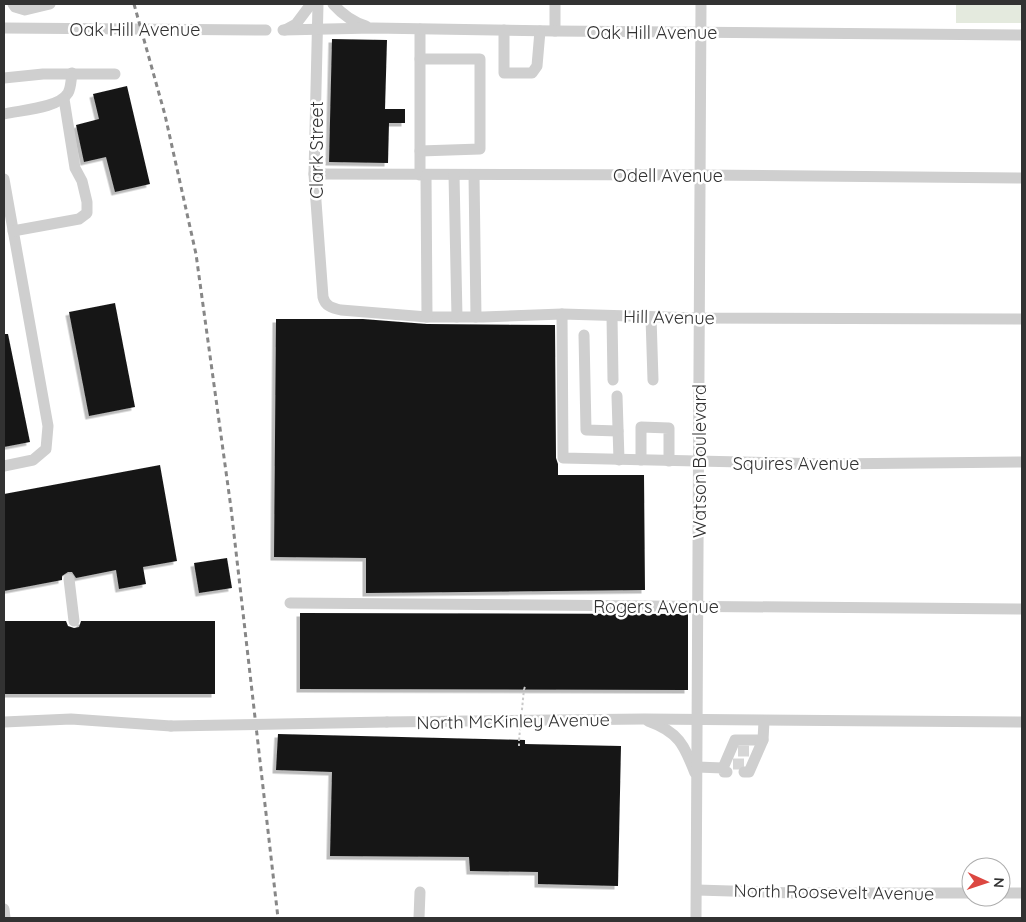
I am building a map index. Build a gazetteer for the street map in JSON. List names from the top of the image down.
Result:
{
  "streets": {
    "street": [
      "Oak Hill Avenue",
      "Clark Street",
      "Odell Avenue",
      "Hill Avenue",
      "Watson Boulevard",
      "Squires Avenue",
      "Rogers Avenue",
      "North McKinley Avenue",
      "North Roosevelt Avenue"
    ]
  },
  "crossings": [
    ["Oak Hill Avenue", "Clark Street"],
    ["Oak Hill Avenue", "Watson Boulevard"],
    ["Clark Street", "Odell Avenue"],
    ["Clark Street", "Hill Avenue"],
    ["Odell Avenue", "Watson Boulevard"],
    ["Hill Avenue", "Watson Boulevard"],
    ["Hill Avenue", "Squires Avenue"],
    ["Watson Boulevard", "Squires Avenue"],
    ["Watson Boulevard", "Rogers Avenue"],
    ["Watson Boulevard", "North McKinley Avenue"],
    ["Watson Boulevard", "North Roosevelt Avenue"]
  ],
  "north": "right"
}
